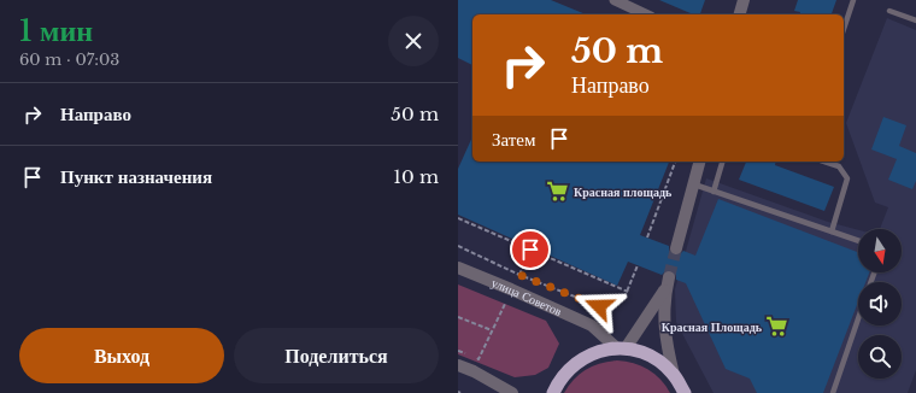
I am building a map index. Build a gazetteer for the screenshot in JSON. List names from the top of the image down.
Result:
{
  "streets": {
    "street": ["улица Советов"]
  },
  "places": {
    "supermarket": ["Красная площадь", "Красная Площадь"]
  },
  "north": "bottom",
  "page": {
    "heading": ["1 мин", "60 m · 07:03"],
    "turn": ["50 m", "Направо"],
    "list": [
      {
        "name": "Направо",
        "value": "50 m"
      },
      {
        "name": "Пункт назначения",
        "value": "10 m"
      }
    ],
    "then": "Затем",
    "buttons": ["Выход", "Поделиться"]
  }
}
